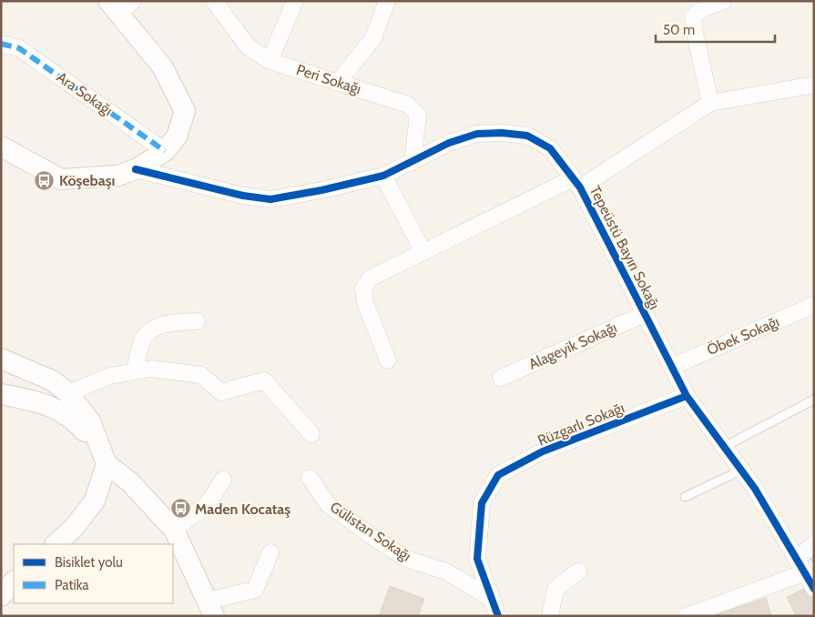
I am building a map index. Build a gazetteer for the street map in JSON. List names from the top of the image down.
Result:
{
  "streets": {
    "street": [
      "Peri Sokağı",
      "Ara Sokağı",
      "Tepeüstü Bayırı Sokağı",
      "Öbek Sokağı",
      "Alageyik Sokağı",
      "Rüzgarlı Sokağı",
      "Gülistan Sokağı"
    ]
  },
  "crossings": [
    ["Peri Sokağı", "Tepeüstü Bayırı Sokağı"],
    ["Tepeüstü Bayırı Sokağı", "Öbek Sokağı"],
    ["Tepeüstü Bayırı Sokağı", "Alageyik Sokağı"],
    ["Tepeüstü Bayırı Sokağı", "Rüzgarlı Sokağı"],
    ["Rüzgarlı Sokağı", "Gülistan Sokağı"]
  ],
  "places": {
    "bus stop": ["Köşebaşı", "Maden Kocataş"]
  },
  "legend": ["Bisiklet yolu", "Patika"],
  "scale_bar": "50 m"
}
